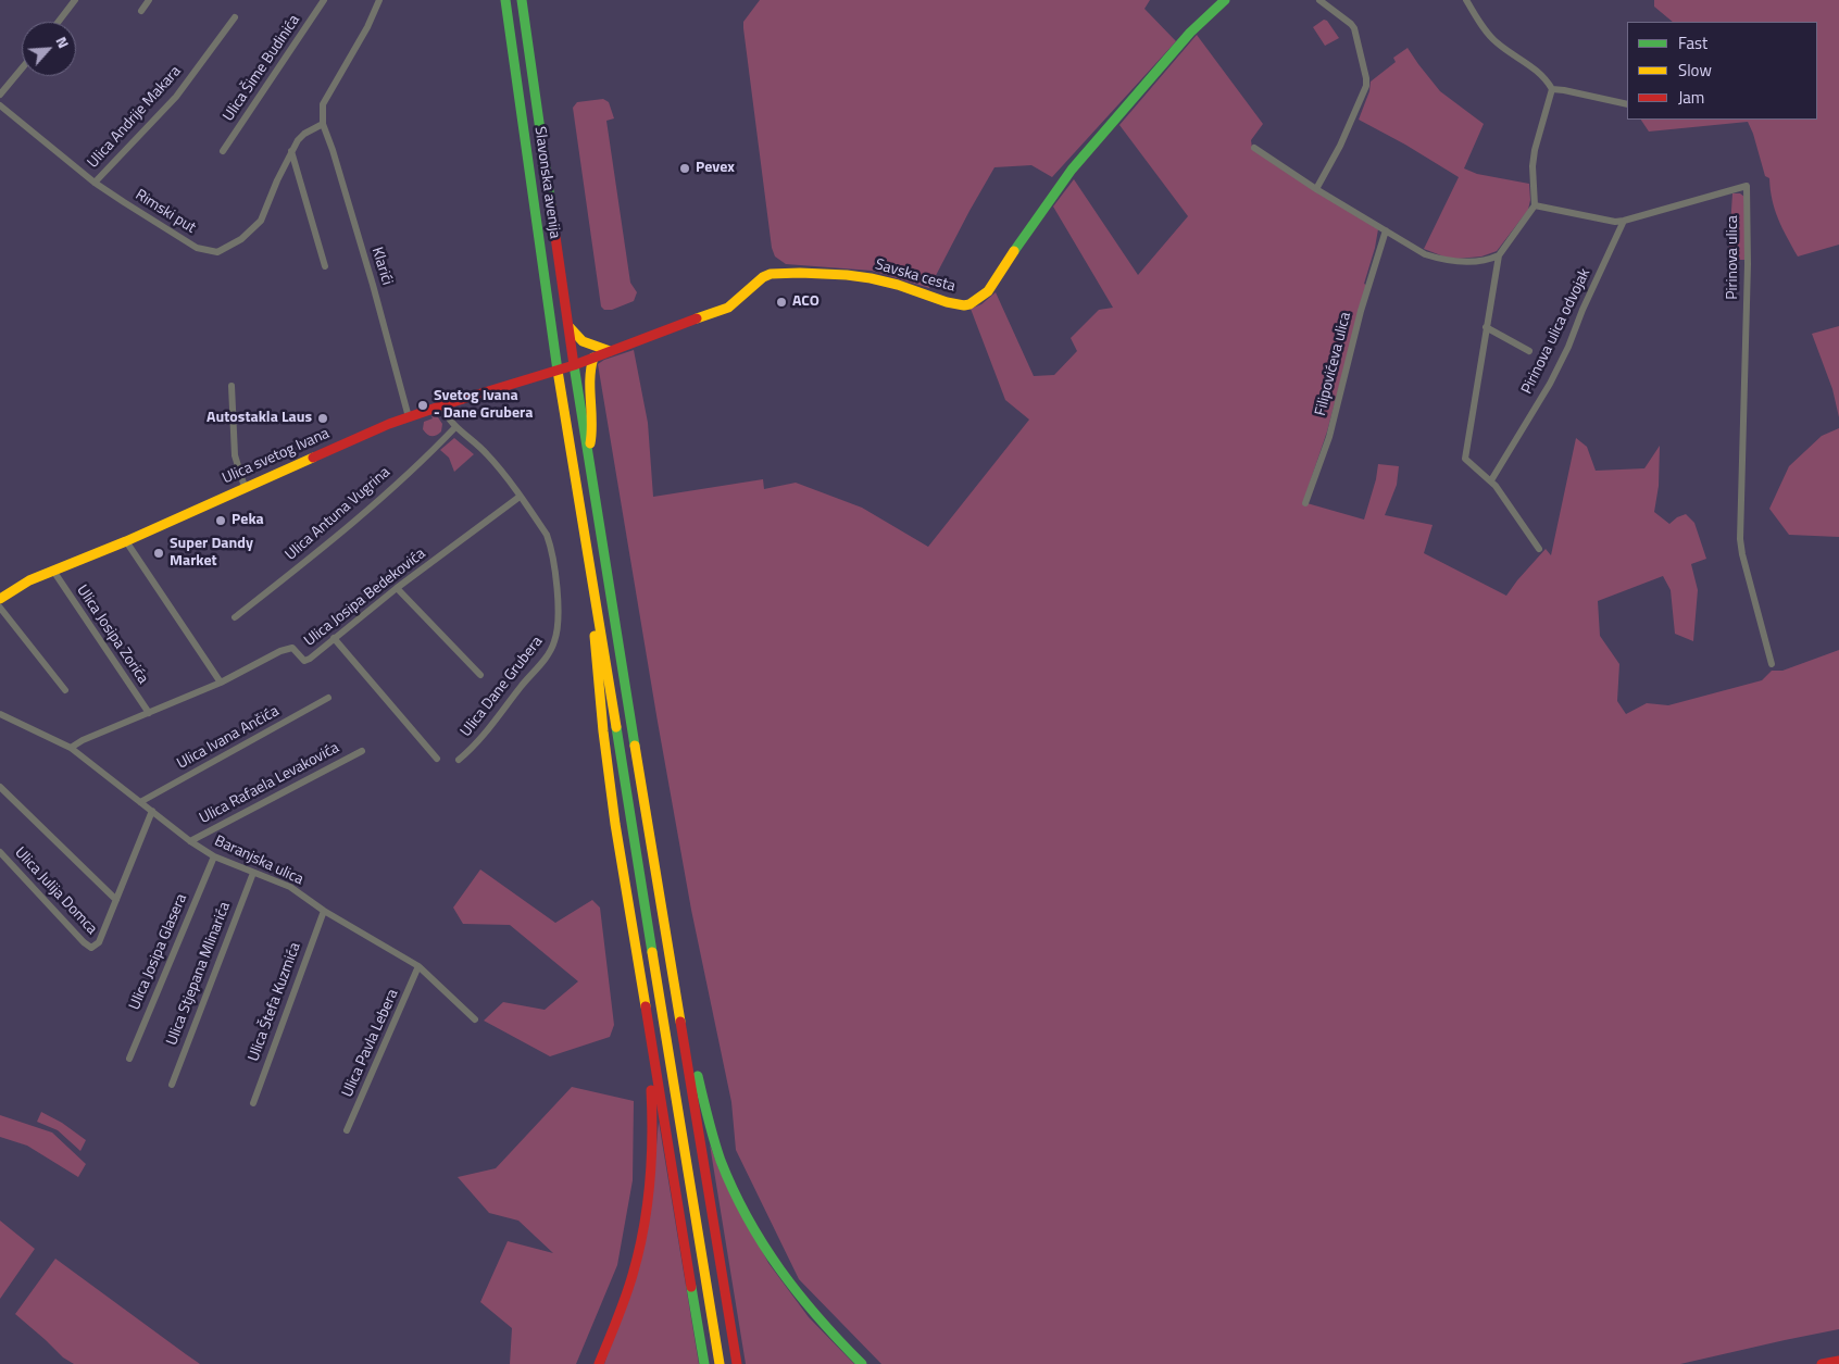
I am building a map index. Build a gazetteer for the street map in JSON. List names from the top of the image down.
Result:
{
  "streets": {
    "main road": ["Slavonska avenija", "Savska cesta", "Ulica svetog Ivana"],
    "street": [
      "Ulica Šime Budinića",
      "Ulica Andrije Makara",
      "Rimski put",
      "Pirinova ulica",
      "Klarići",
      "Pirinova ulica odvojak",
      "Filipovićeva ulica",
      "Ulica Antuna Vugrina",
      "Ulica Josipa Bedekovića",
      "Ulica Josipa Zorića",
      "Ulica Dane Grubera",
      "Ulica Ivana Ančića",
      "Ulica Rafaela Levakovića",
      "Baranjska ulica",
      "Ulica Julija Domca",
      "Ulica Josipa Glasera",
      "Ulica Stjepana Mlinarića",
      "Ulica Štefa Kuzmića",
      "Ulica Pavla Lebera"
    ]
  },
  "crossings": [
    ["Ulica Andrije Makara", "Rimski put"],
    ["Slavonska avenija", "Savska cesta"],
    ["Slavonska avenija", "Ulica svetog Ivana"],
    ["Rimski put", "Klarići"],
    ["Pirinova ulica", "Pirinova ulica odvojak"],
    ["Klarići", "Ulica svetog Ivana"],
    ["Savska cesta", "Ulica svetog Ivana"],
    ["Ulica svetog Ivana", "Ulica Josipa Zorića"],
    ["Ulica svetog Ivana", "Ulica Dane Grubera"],
    ["Ulica Antuna Vugrina", "Ulica Dane Grubera"],
    ["Ulica Josipa Bedekovića", "Ulica Josipa Zorića"],
    ["Ulica Josipa Bedekovića", "Ulica Dane Grubera"],
    ["Ulica Josipa Bedekovića", "Baranjska ulica"],
    ["Ulica Ivana Ančića", "Baranjska ulica"],
    ["Ulica Rafaela Levakovića", "Baranjska ulica"],
    ["Baranjska ulica", "Ulica Josipa Glasera"],
    ["Baranjska ulica", "Ulica Stjepana Mlinarića"],
    ["Baranjska ulica", "Ulica Štefa Kuzmića"],
    ["Baranjska ulica", "Ulica Pavla Lebera"]
  ],
  "places": [
    "Pevex",
    "ACO",
    "Svetog Ivana - Dane Grubera",
    "Autostakla Laus",
    "Peka",
    "Super Dandy Market"
  ],
  "legend": ["Fast", "Slow", "Jam"],
  "north": "top right"
}
